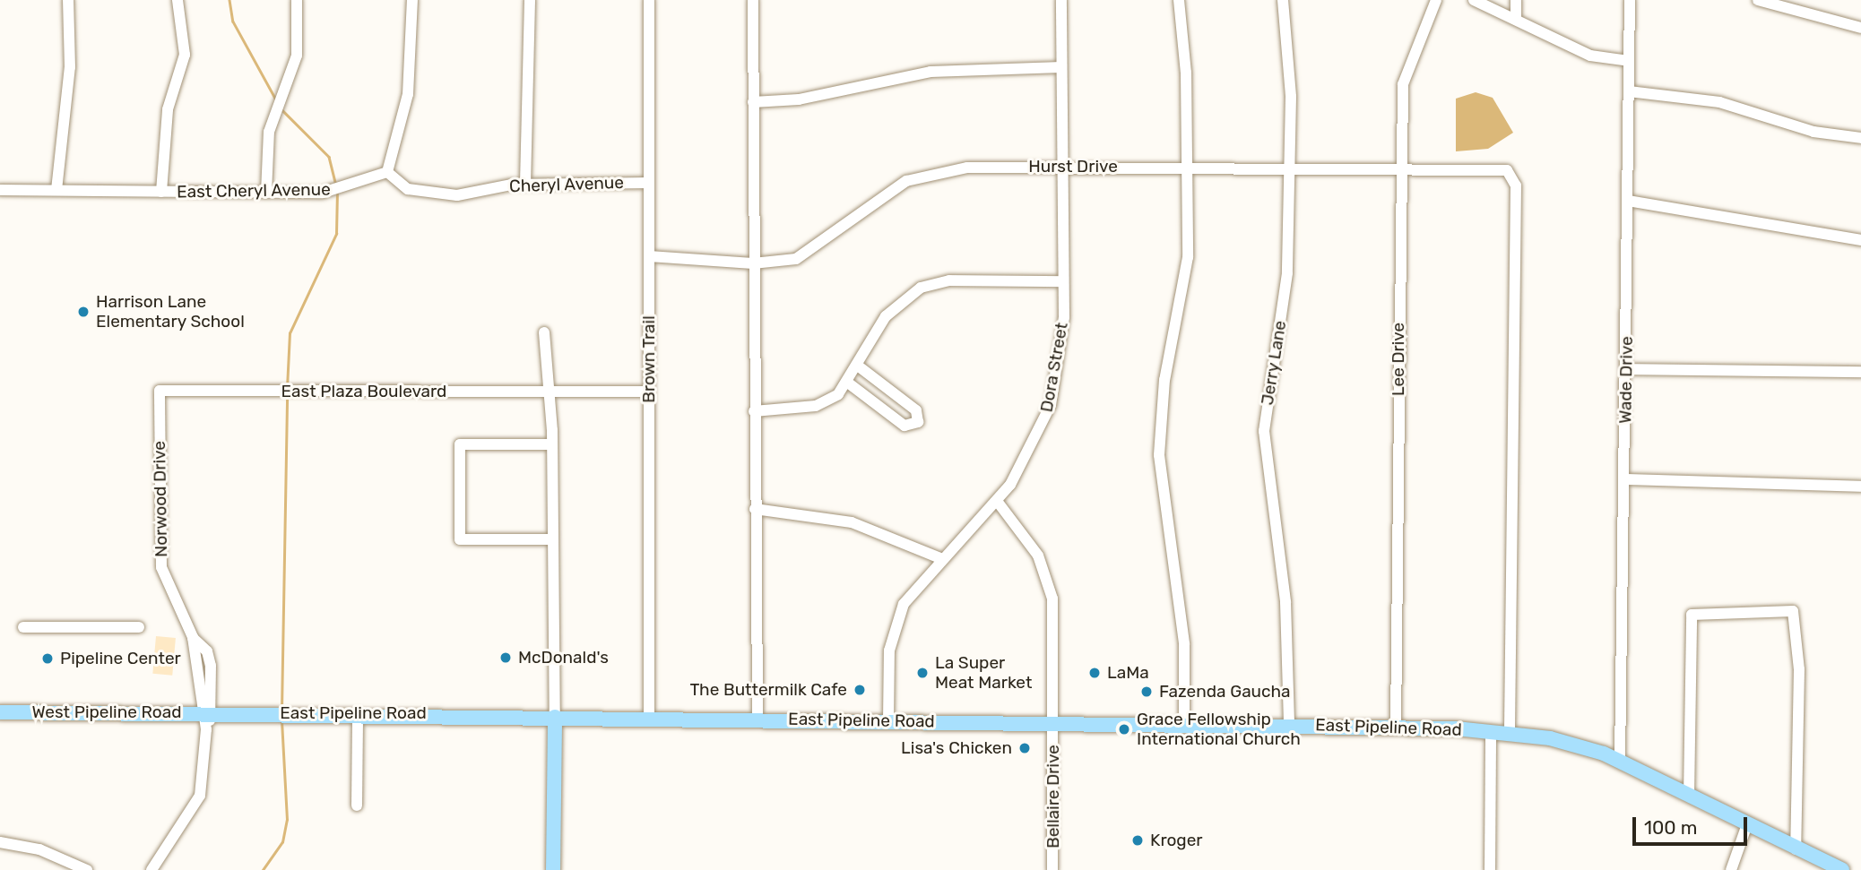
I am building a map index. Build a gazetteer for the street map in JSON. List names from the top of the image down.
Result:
{
  "streets": {
    "main road": ["West Pipeline Road", "East Pipeline Road"],
    "street": [
      "Hurst Drive",
      "Cheryl Avenue",
      "East Cheryl Avenue",
      "Brown Trail",
      "Lee Drive",
      "Jerry Lane",
      "Dora Street",
      "Wade Drive",
      "East Plaza Boulevard",
      "Norwood Drive",
      "Bellaire Drive"
    ]
  },
  "crossings": [
    ["Hurst Drive", "Brown Trail"],
    ["Hurst Drive", "Lee Drive"],
    ["Hurst Drive", "Jerry Lane"],
    ["Hurst Drive", "Dora Street"],
    ["Hurst Drive", "East Pipeline Road"],
    ["Cheryl Avenue", "East Cheryl Avenue"],
    ["Cheryl Avenue", "Brown Trail"],
    ["Brown Trail", "East Plaza Boulevard"],
    ["Brown Trail", "East Pipeline Road"],
    ["Lee Drive", "East Pipeline Road"],
    ["Jerry Lane", "East Pipeline Road"],
    ["Dora Street", "East Pipeline Road"],
    ["Dora Street", "Bellaire Drive"],
    ["East Plaza Boulevard", "Norwood Drive"],
    ["Norwood Drive", "West Pipeline Road"],
    ["Norwood Drive", "East Pipeline Road"],
    ["West Pipeline Road", "East Pipeline Road"],
    ["East Pipeline Road", "Bellaire Drive"]
  ],
  "places": [
    "Harrison Lane Elementary School",
    "McDonald's",
    "Pipeline Center",
    "La Super Meat Market",
    "LaMa",
    "The Buttermilk Cafe",
    "Fazenda Gaucha",
    "Grace Fellowship International Church",
    "Lisa's Chicken",
    "Kroger"
  ],
  "scale_bar": "100 m"
}
